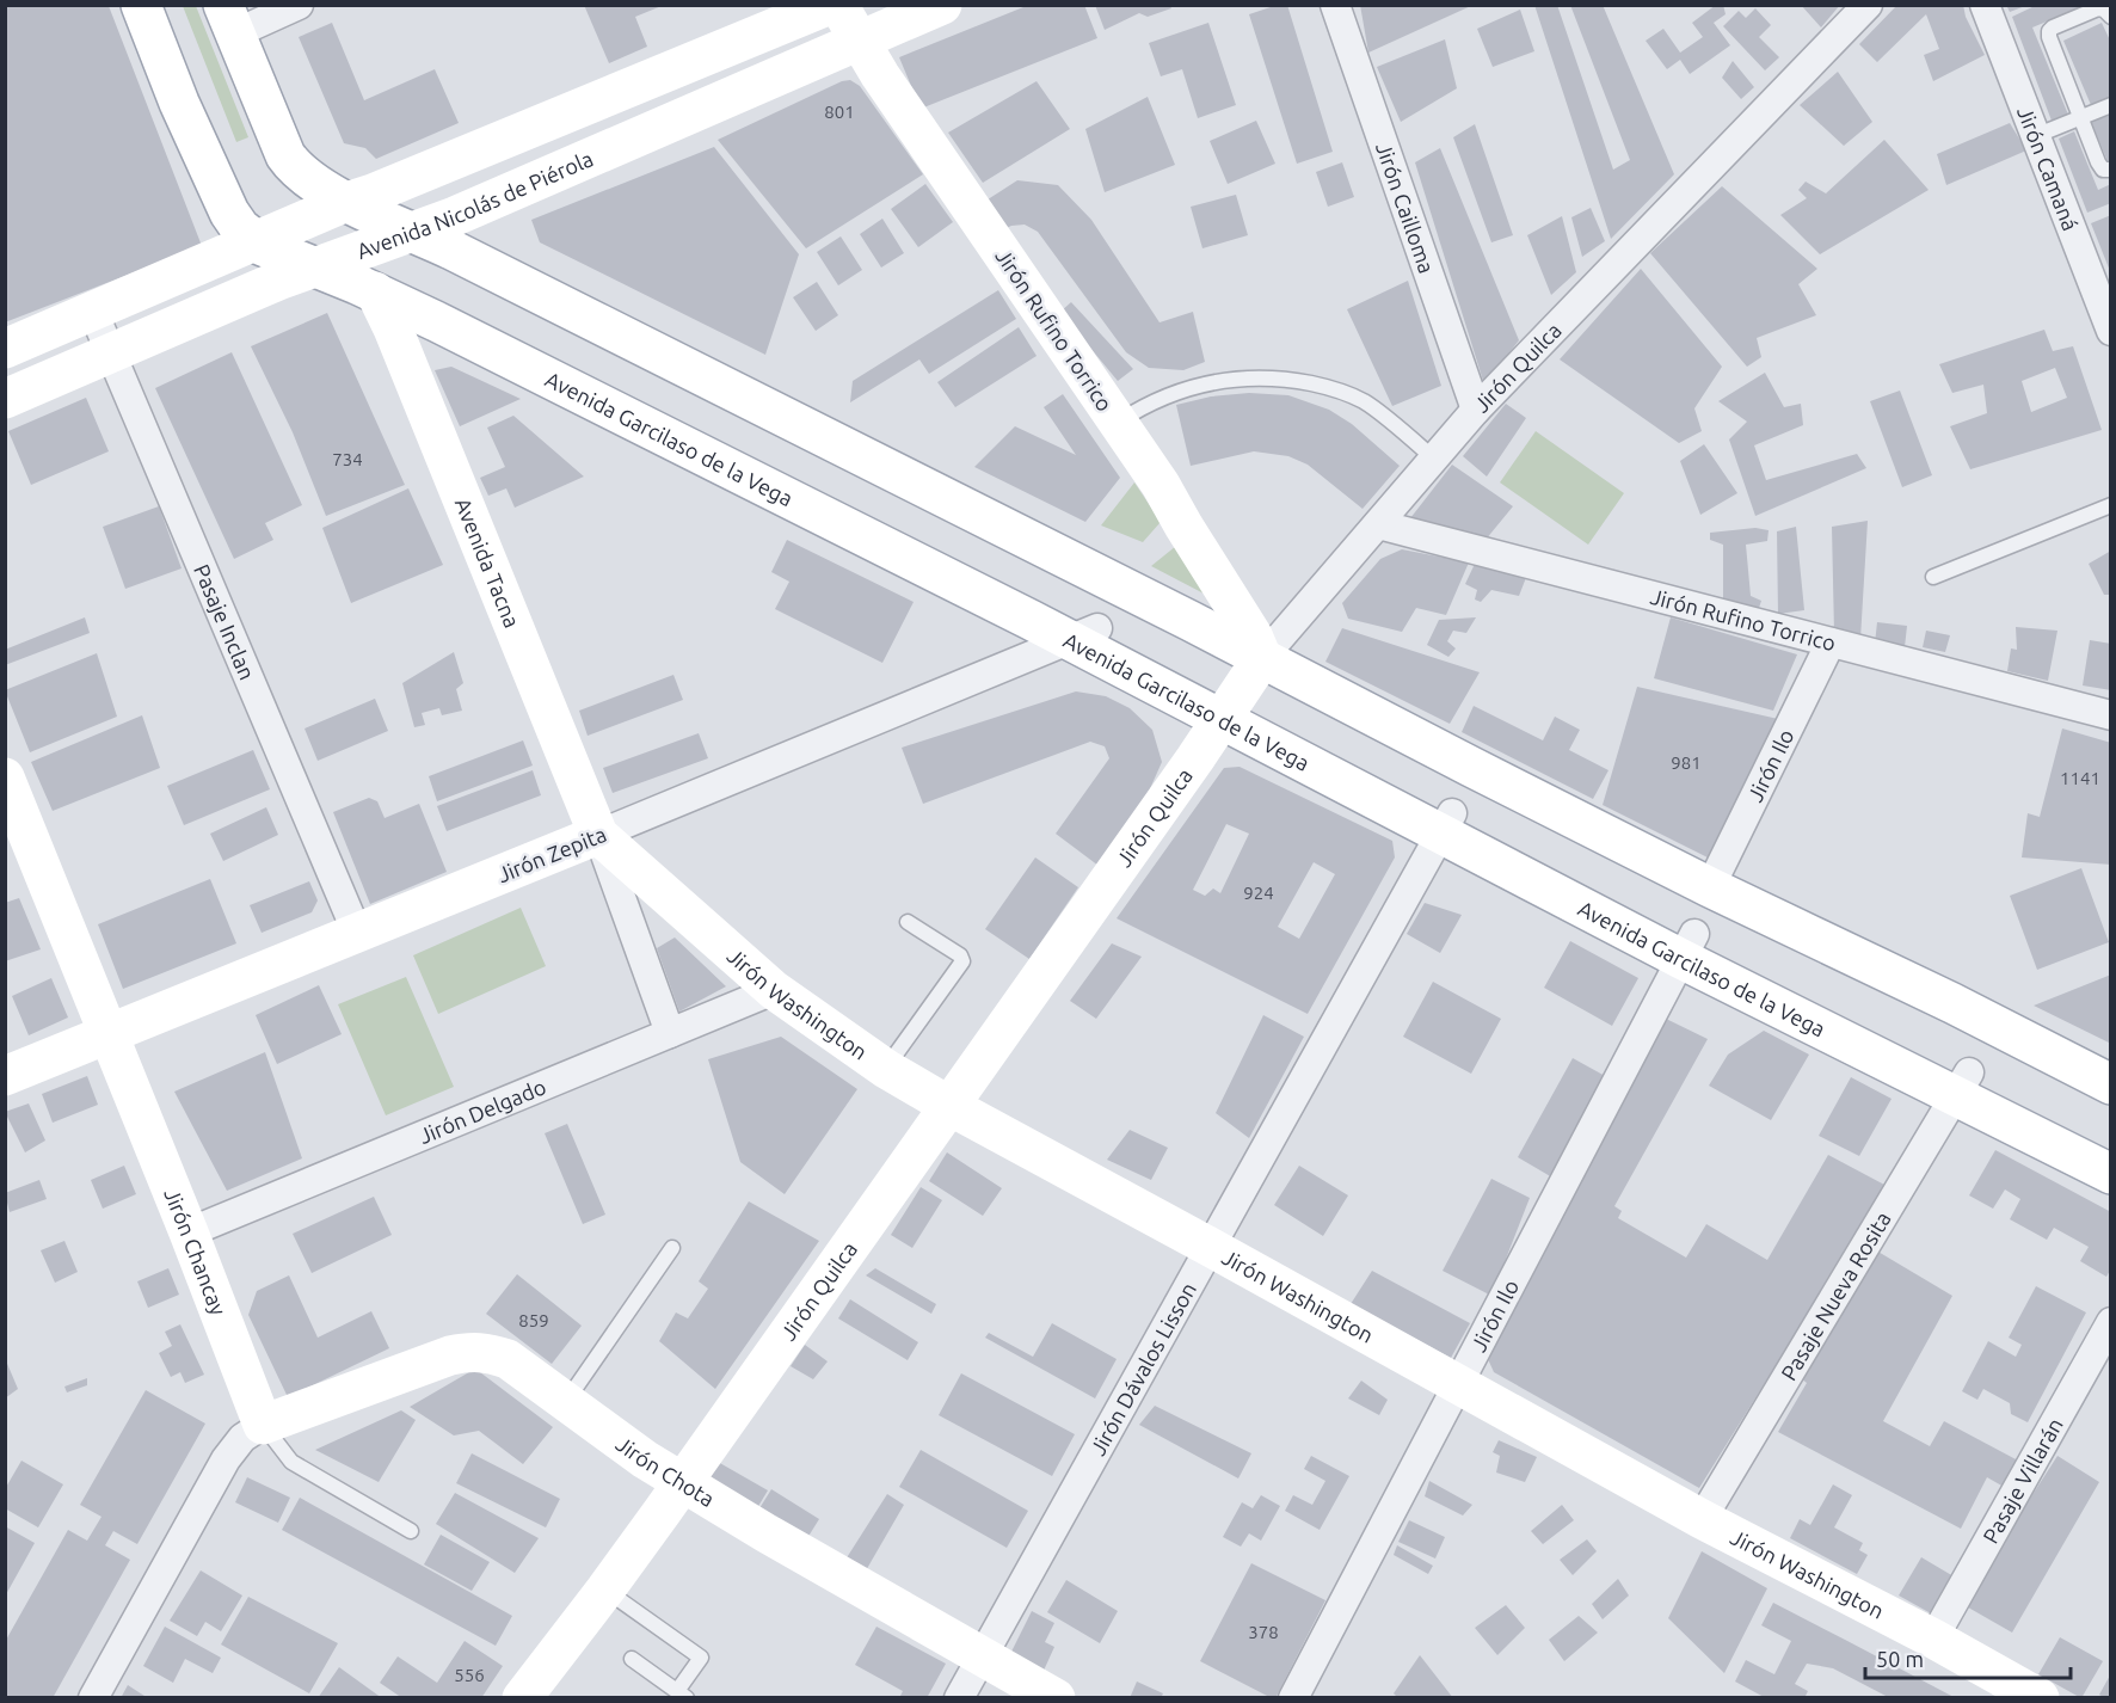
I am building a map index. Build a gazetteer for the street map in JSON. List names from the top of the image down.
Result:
{
  "streets": {
    "main road": [
      "Avenida Nicolás de Piérola",
      "Jirón Rufino Torrico",
      "Jirón Quilca",
      "Avenida Garcilaso de la Vega",
      "Avenida Tacna",
      "Jirón Zepita",
      "Jirón Washington",
      "Jirón Chancay",
      "Jirón Chota"
    ],
    "street": [
      "Jirón Camaná",
      "Jirón Cailloma",
      "Pasaje Inclan",
      "Jirón Ilo",
      "Jirón Delgado",
      "Pasaje Nueva Rosita",
      "Jirón Dávalos Lisson",
      "Pasaje Villarán"
    ]
  },
  "crossings": [
    ["Avenida Nicolás de Piérola", "Jirón Rufino Torrico"],
    ["Avenida Nicolás de Piérola", "Avenida Garcilaso de la Vega"],
    ["Avenida Nicolás de Piérola", "Pasaje Inclan"],
    ["Jirón Cailloma", "Jirón Quilca"],
    ["Jirón Rufino Torrico", "Jirón Quilca"],
    ["Jirón Rufino Torrico", "Jirón Ilo"],
    ["Jirón Quilca", "Avenida Garcilaso de la Vega"],
    ["Jirón Quilca", "Jirón Washington"],
    ["Jirón Quilca", "Jirón Chota"],
    ["Avenida Garcilaso de la Vega", "Avenida Tacna"],
    ["Avenida Garcilaso de la Vega", "Jirón Ilo"],
    ["Avenida Garcilaso de la Vega", "Jirón Zepita"],
    ["Avenida Garcilaso de la Vega", "Pasaje Nueva Rosita"],
    ["Avenida Garcilaso de la Vega", "Jirón Dávalos Lisson"],
    ["Avenida Tacna", "Jirón Zepita"],
    ["Avenida Tacna", "Jirón Washington"],
    ["Pasaje Inclan", "Jirón Zepita"],
    ["Jirón Ilo", "Jirón Washington"],
    ["Jirón Zepita", "Jirón Washington"],
    ["Jirón Zepita", "Jirón Chancay"],
    ["Jirón Washington", "Jirón Delgado"],
    ["Jirón Washington", "Pasaje Nueva Rosita"],
    ["Jirón Washington", "Jirón Dávalos Lisson"],
    ["Jirón Washington", "Pasaje Villarán"],
    ["Jirón Delgado", "Jirón Chancay"],
    ["Jirón Chancay", "Jirón Chota"],
    ["Jirón Dávalos Lisson", "Jirón Chota"]
  ],
  "house_numbers": [
    "801",
    "734",
    "981",
    "1141",
    "924",
    "859",
    "378",
    "556"
  ],
  "scale_bar": "50 m"
}
